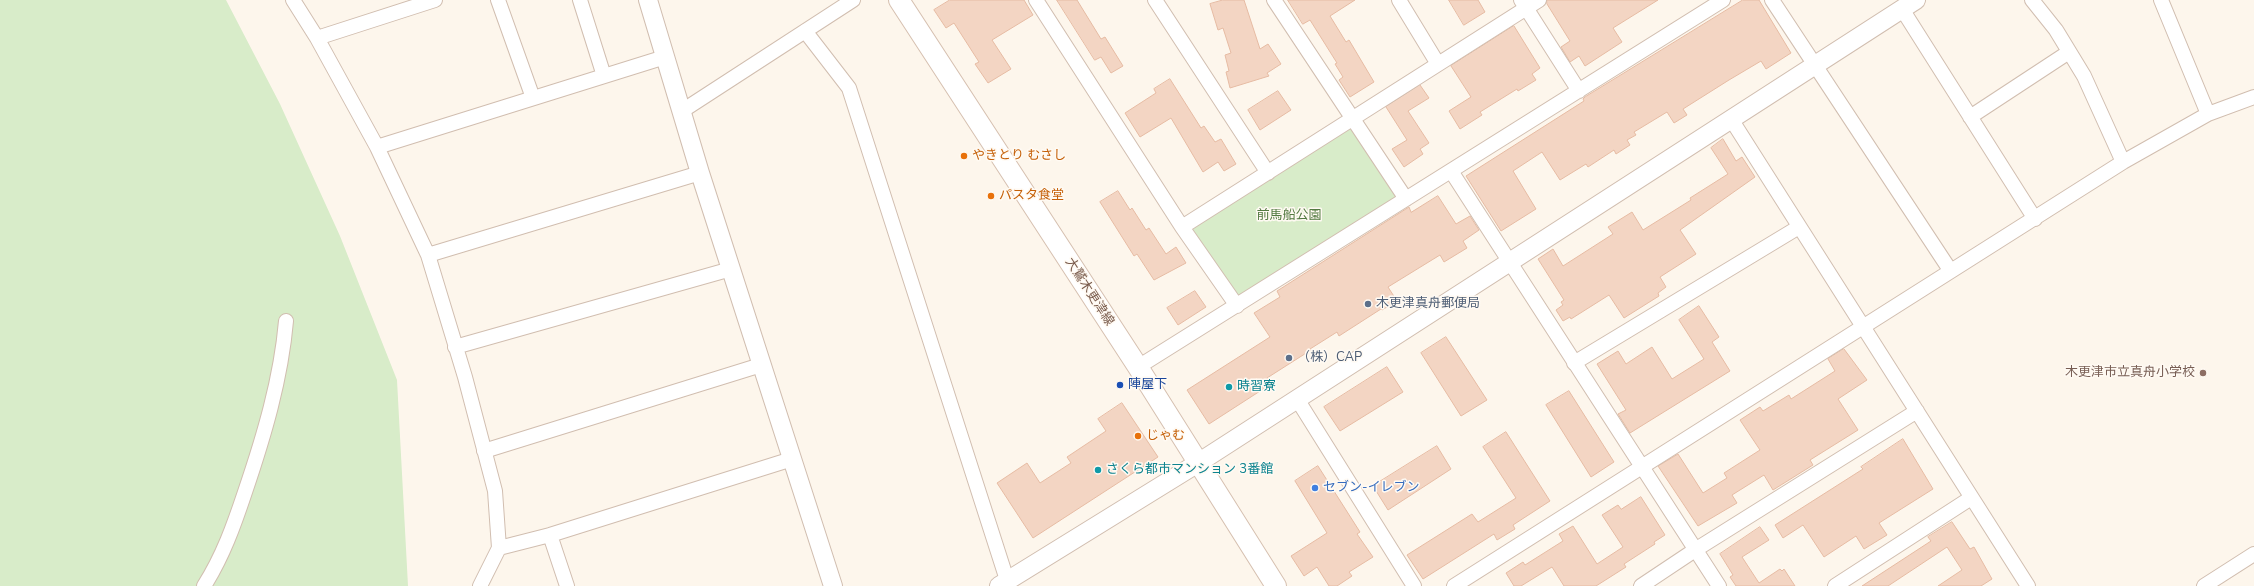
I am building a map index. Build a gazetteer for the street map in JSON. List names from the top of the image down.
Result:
{
  "streets": {
    "main road": ["大鷲木更津線"]
  },
  "parks": ["前馬船公園"],
  "places": [
    "やきとり むさし",
    "パスタ食堂",
    "木更津真舟郵便局",
    "（株）CAP",
    "木更津市立真舟小学校",
    "陣屋下",
    "時習寮",
    "じゃむ",
    "さくら都市マンション 3番館",
    "セブン-イレブン"
  ]
}
